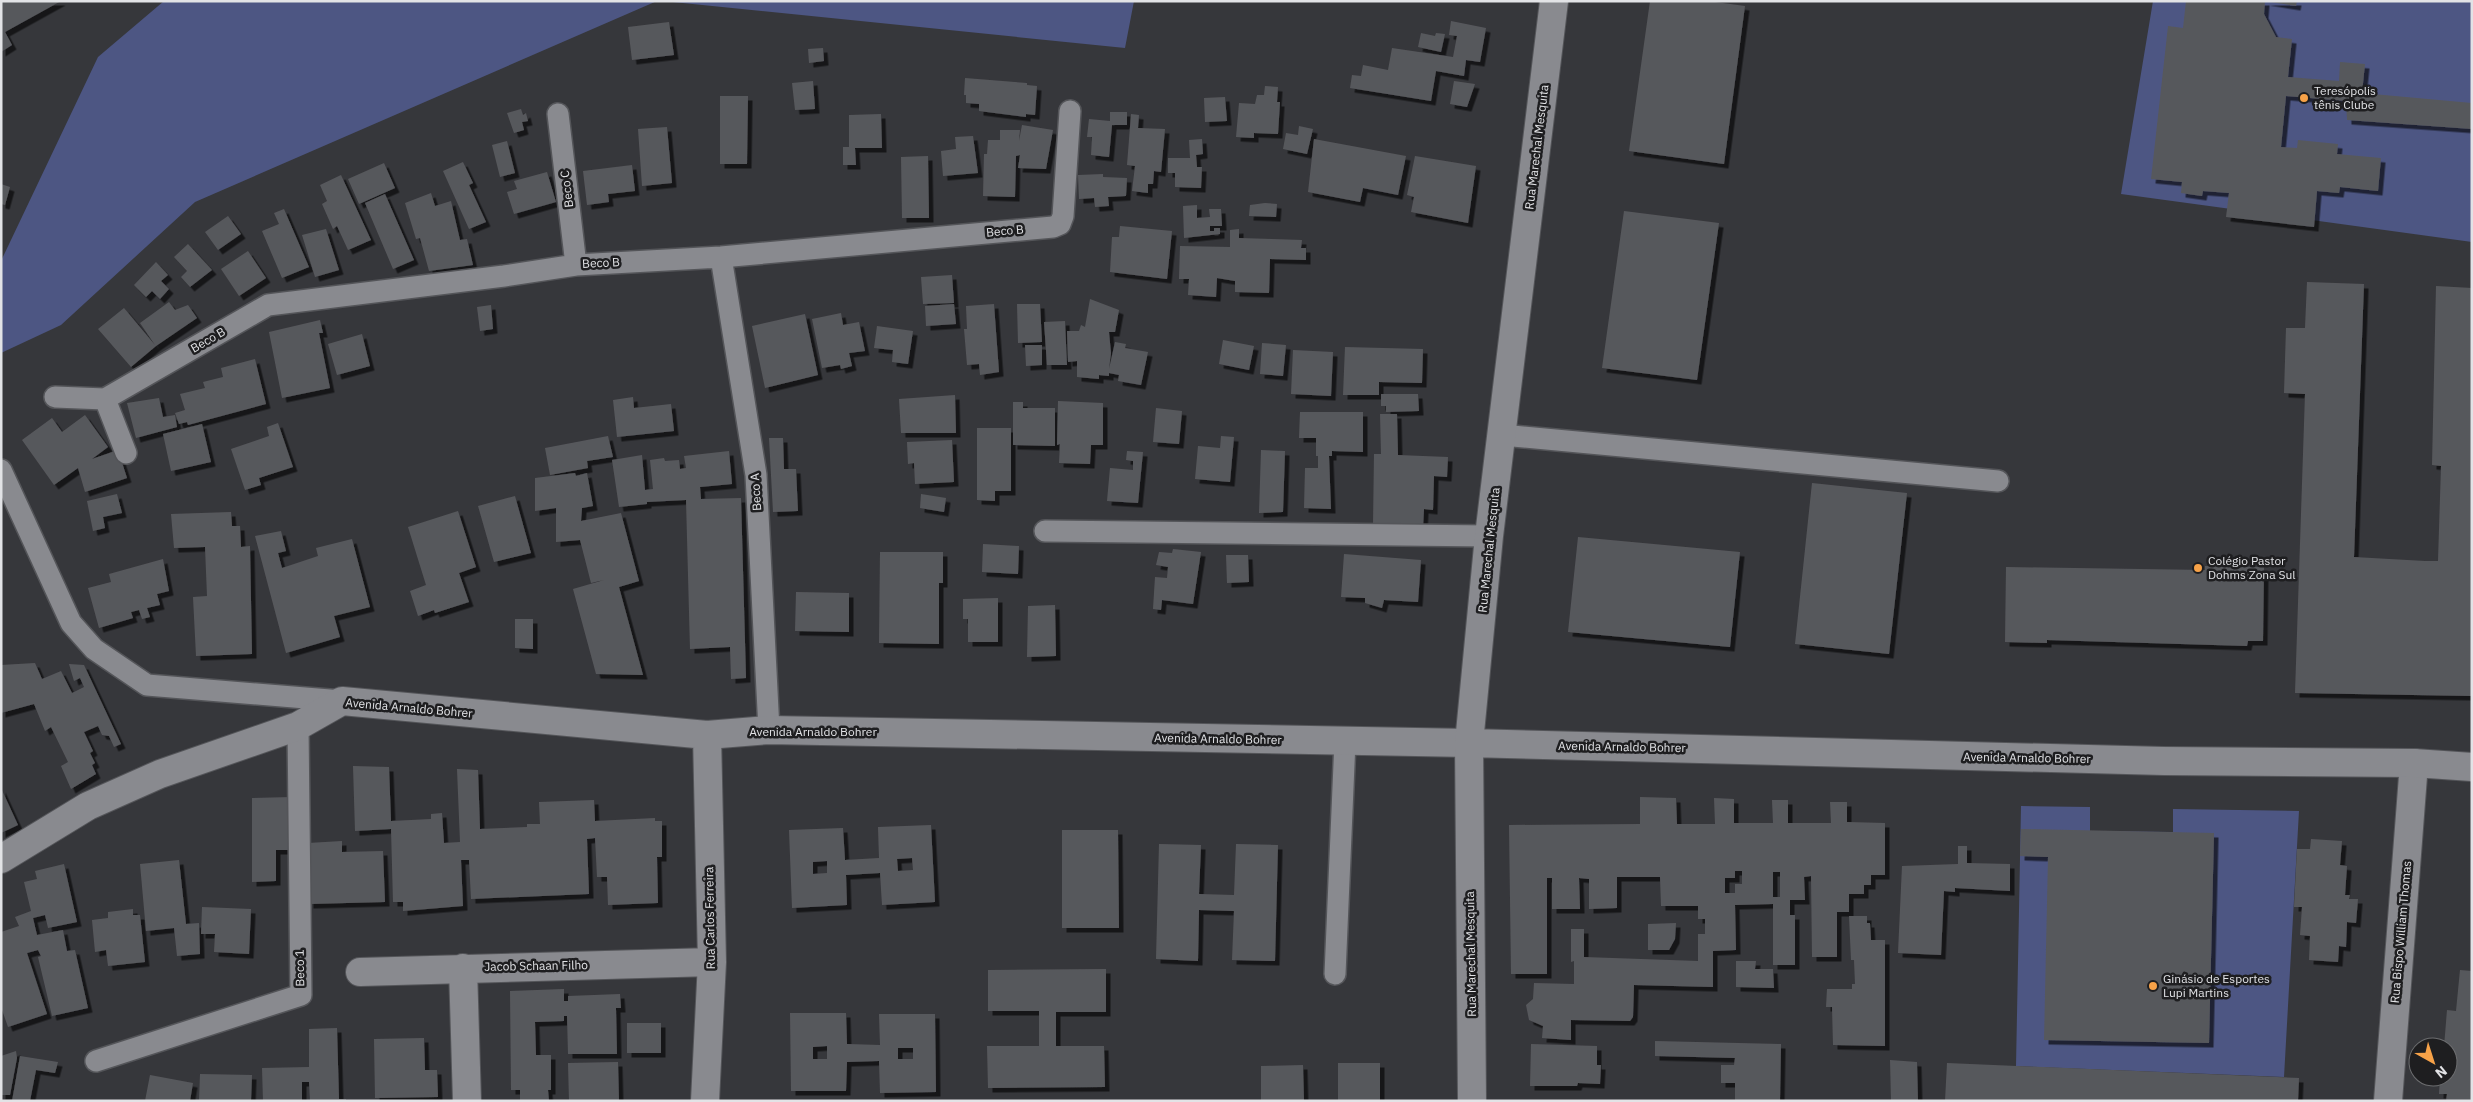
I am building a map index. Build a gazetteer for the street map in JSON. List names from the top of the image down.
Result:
{
  "streets": {
    "street": [
      "Rua Marechal Mesquita",
      "Avenida Arnaldo Bohrer",
      "Rua Carlos Ferreira",
      "Rua Bispo William Thomas",
      "Jacob Schaan Filho"
    ],
    "lane": [
      "Beco C",
      "Beco B",
      "Beco A",
      "Beco 1"
    ]
  },
  "crossings": [
    ["Rua Marechal Mesquita", "Avenida Arnaldo Bohrer"],
    ["Beco C", "Beco B"],
    ["Beco B", "Beco A"],
    ["Beco A", "Avenida Arnaldo Bohrer"],
    ["Avenida Arnaldo Bohrer", "Rua Carlos Ferreira"],
    ["Avenida Arnaldo Bohrer", "Rua Bispo William Thomas"],
    ["Avenida Arnaldo Bohrer", "Beco 1"],
    ["Rua Carlos Ferreira", "Jacob Schaan Filho"]
  ],
  "places": ["Teresópolis tênis Clube", "Colégio Pastor Dohms Zona Sul", "Ginásio de Esportes Lupi Martins"],
  "north": "bottom right"
}
